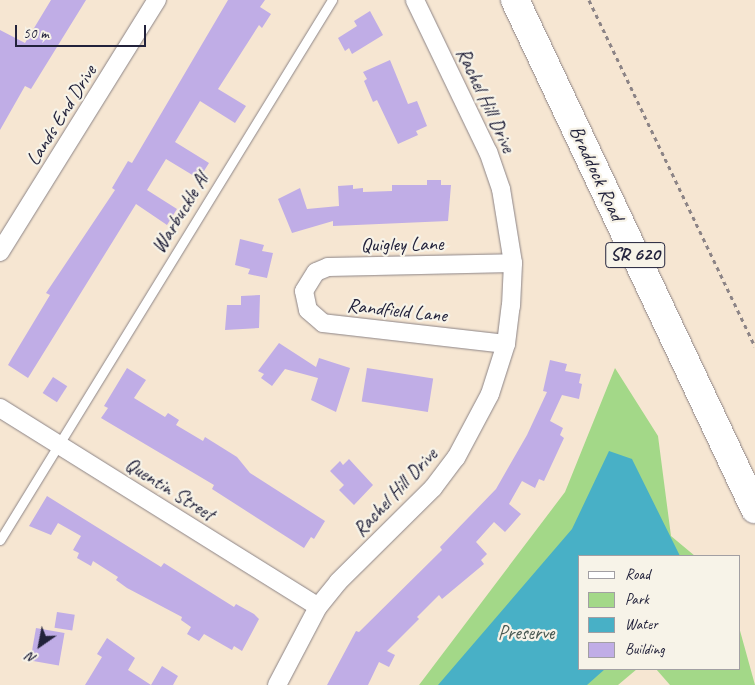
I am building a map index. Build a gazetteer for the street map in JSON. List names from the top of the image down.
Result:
{
  "streets": {
    "main road": ["Braddock Road", "SR 620"],
    "street": [
      "Rachel Hill Drive",
      "Lands End Drive",
      "Quigley Lane",
      "Randfield Lane",
      "Quentin Street"
    ],
    "lane": ["Warbuckle Al"]
  },
  "crossings": [
    ["Rachel Hill Drive", "Quigley Lane"],
    ["Rachel Hill Drive", "Randfield Lane"],
    ["Rachel Hill Drive", "Quentin Street"],
    ["Warbuckle Al", "Quentin Street"],
    ["Quigley Lane", "Randfield Lane"]
  ],
  "parks": ["Preserve"],
  "legend": [
    "Road",
    "Park",
    "Water",
    "Building"
  ],
  "scale_bar": "50 m",
  "north": "bottom left"
}
